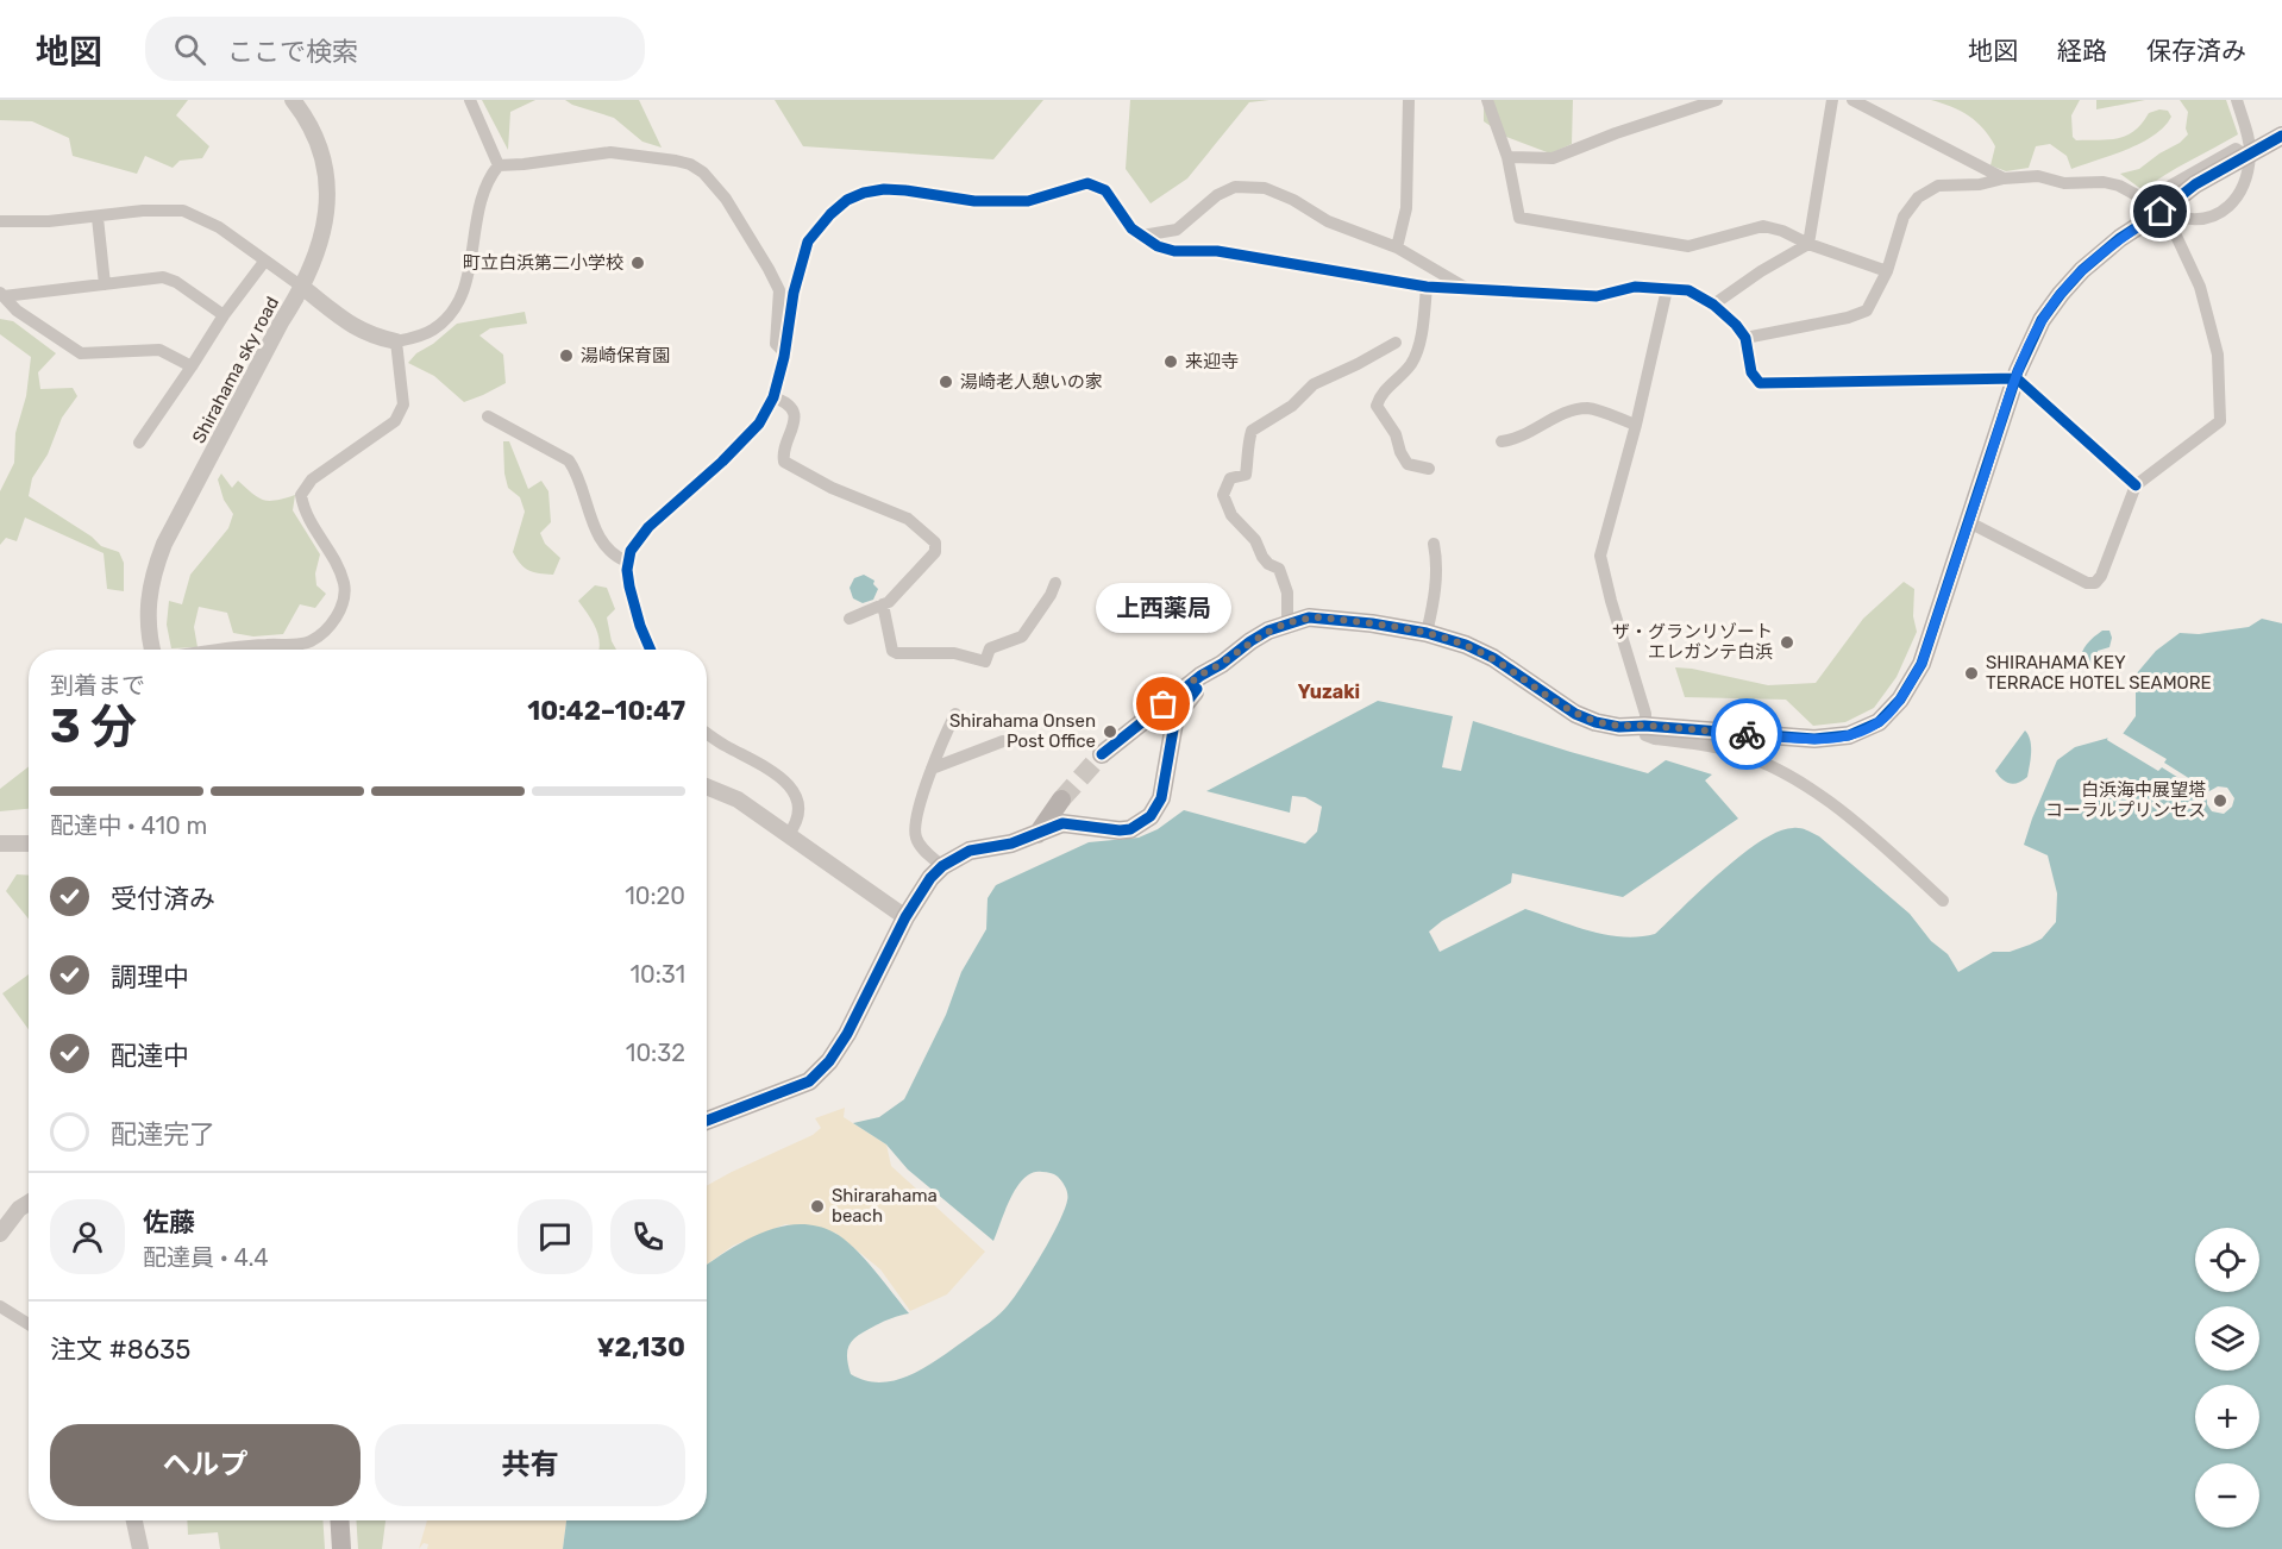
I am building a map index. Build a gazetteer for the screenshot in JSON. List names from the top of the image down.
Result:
{
  "streets": {
    "street": ["Shirahama sky road"]
  },
  "districts": ["Yuzaki"],
  "places": [
    "町立白浜第二小学校",
    "湯崎保育園",
    "来迎寺",
    "湯崎老人憩いの家",
    "ザ・グランリゾート エレガンテ白浜",
    "SHIRAHAMA KEY TERRACE HOTEL SEAMORE",
    "上西薬局",
    "Shirahama Onsen Post Office",
    "白浜海中展望塔 コーラルプリンセス",
    "Shirarahama beach"
  ],
  "page": {
    "header": "地図",
    "search": "ここで検索",
    "nav": ["地図", "経路", "保存済み"],
    "bubble": "上西薬局",
    "heading": ["3 分", "到着まで", "10:42–10:47"],
    "panel": [
      "佐藤",
      "配達員 · 4.4",
      "注文 #8635",
      "¥2,130"
    ],
    "bar": "配達中 · 410 m",
    "list": [
      ["受付済み", "10:20"],
      ["調理中", "10:31"],
      ["配達中", "10:32"],
      "配達完了"
    ],
    "map_buttons": ["+", "−"],
    "buttons": ["ヘルプ", "共有"]
  }
}
